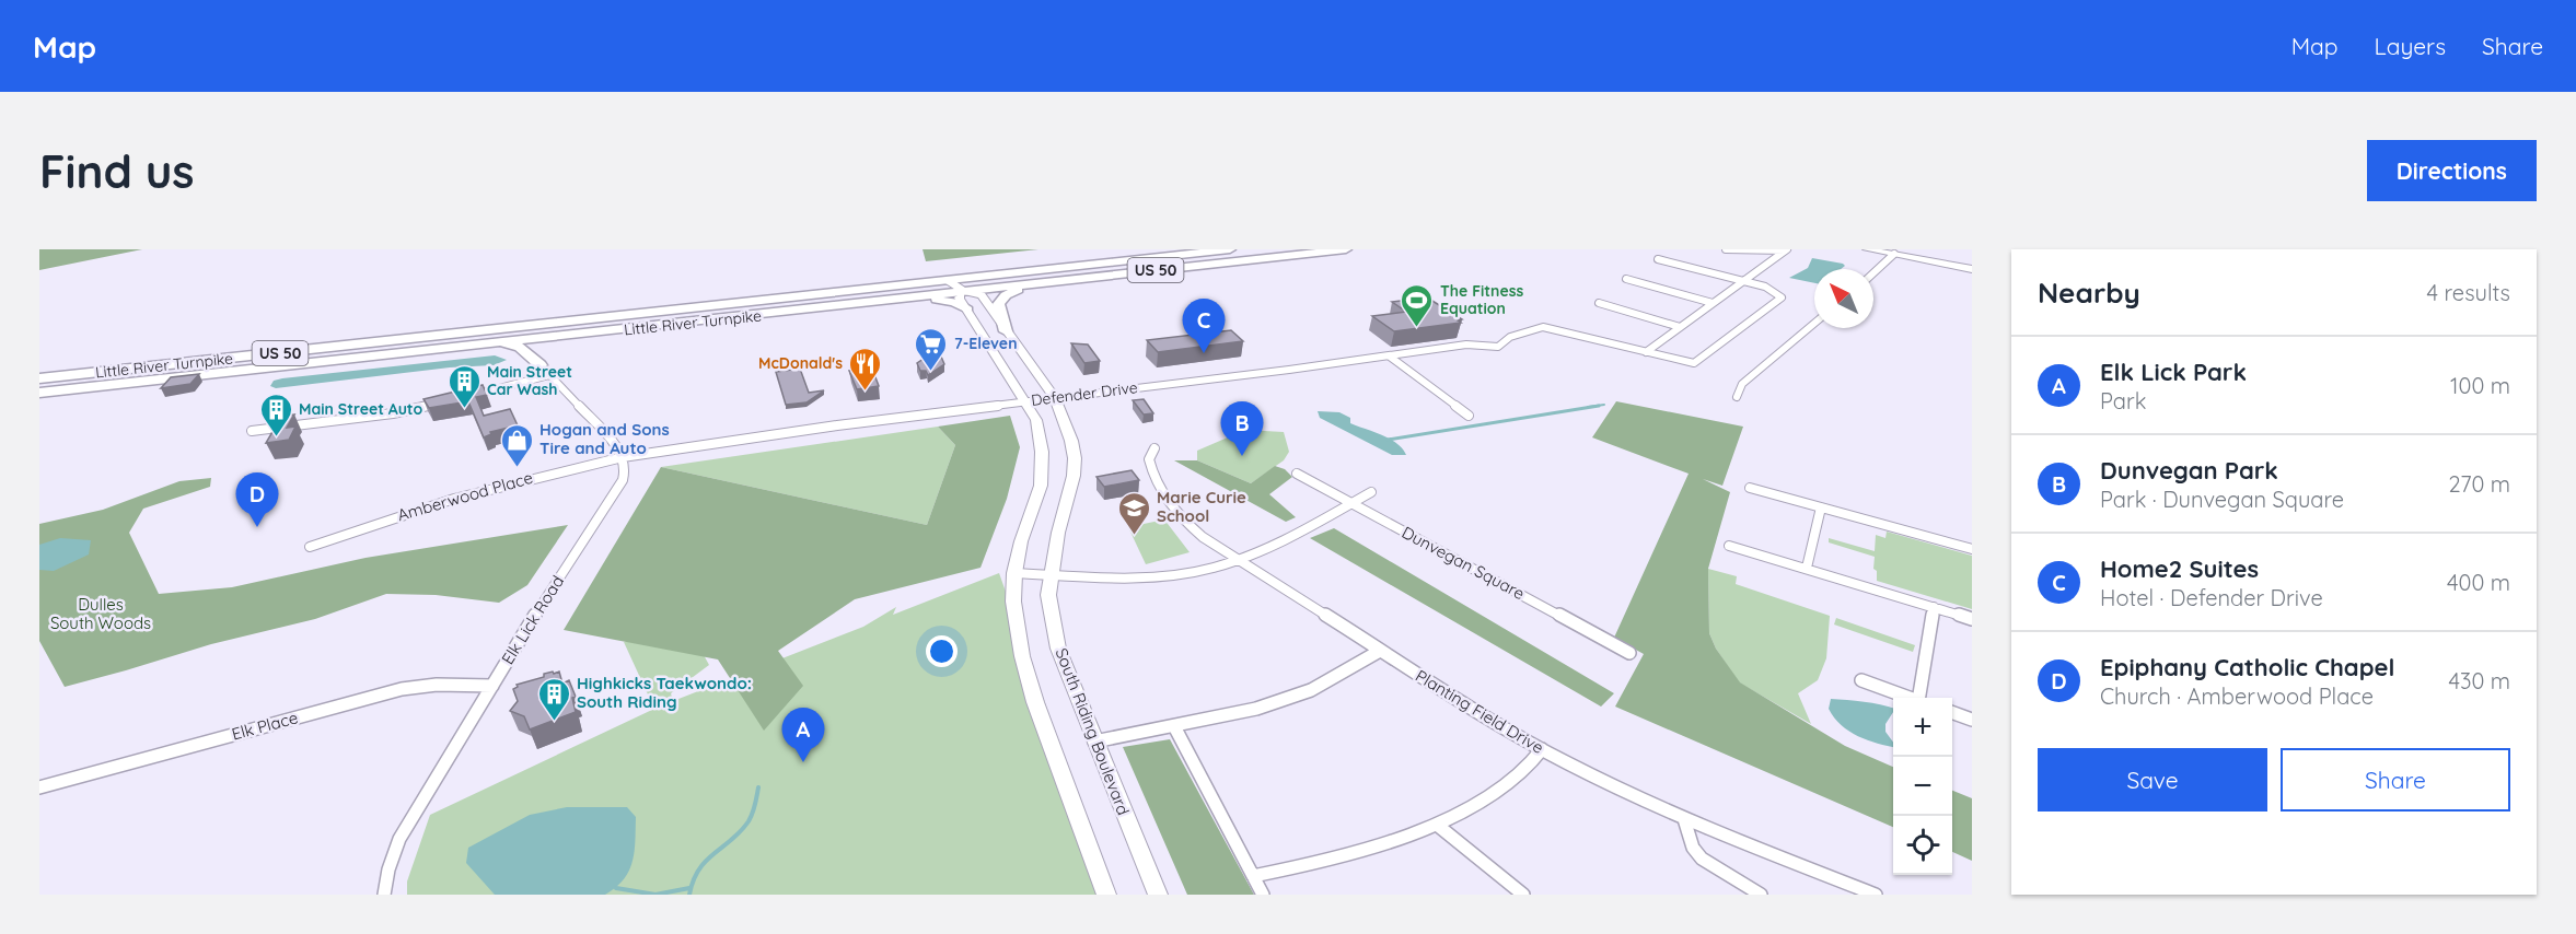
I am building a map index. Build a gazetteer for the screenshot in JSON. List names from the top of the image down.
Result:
{
  "streets": {
    "highway": ["US 50", "Little River Turnpike"],
    "street": [
      "Defender Drive",
      "Amberwood Place",
      "Dunvegan Square",
      "Elk Lick Road",
      "Planting Field Drive",
      "Elk Place",
      "South Riding Boulevard"
    ]
  },
  "crossings": [
    ["Little River Turnpike", "South Riding Boulevard"],
    ["Defender Drive", "Amberwood Place"],
    ["Defender Drive", "Elk Lick Road"],
    ["Defender Drive", "South Riding Boulevard"],
    ["Amberwood Place", "Elk Lick Road"],
    ["Elk Lick Road", "Elk Place"]
  ],
  "parks": ["Dulles South Woods"],
  "places": {
    "sports": ["The Fitness Equation"],
    "supermarket": ["7-Eleven"],
    "restaurant": ["McDonald's"],
    "building": ["Main Street Car Wash", "Main Street Auto", "Highkicks Taekwondo: South Riding"],
    "shop": ["Hogan and Sons Tire and Auto"],
    "school or university": ["Marie Curie School"]
  },
  "north": "top left",
  "page": {
    "header": "Map",
    "nav": ["Map", "Layers", "Share"],
    "buttons": [
      "Directions",
      ["Save", "Share"]
    ],
    "title": "Find us",
    "heading": ["Nearby", "4 results"],
    "pins": [
      "C",
      "B",
      "D",
      "A"
    ],
    "list": [
      {
        "mark": "A",
        "name": "Elk Lick Park",
        "note": "Park",
        "value": "100 m"
      },
      {
        "mark": "B",
        "name": "Dunvegan Park",
        "note": "Park · Dunvegan Square",
        "value": "270 m"
      },
      {
        "mark": "C",
        "name": "Home2 Suites",
        "note": "Hotel · Defender Drive",
        "value": "400 m"
      },
      {
        "mark": "D",
        "name": "Epiphany Catholic Chapel",
        "note": "Church · Amberwood Place",
        "value": "430 m"
      }
    ],
    "map_buttons": ["+", "−"]
  }
}
